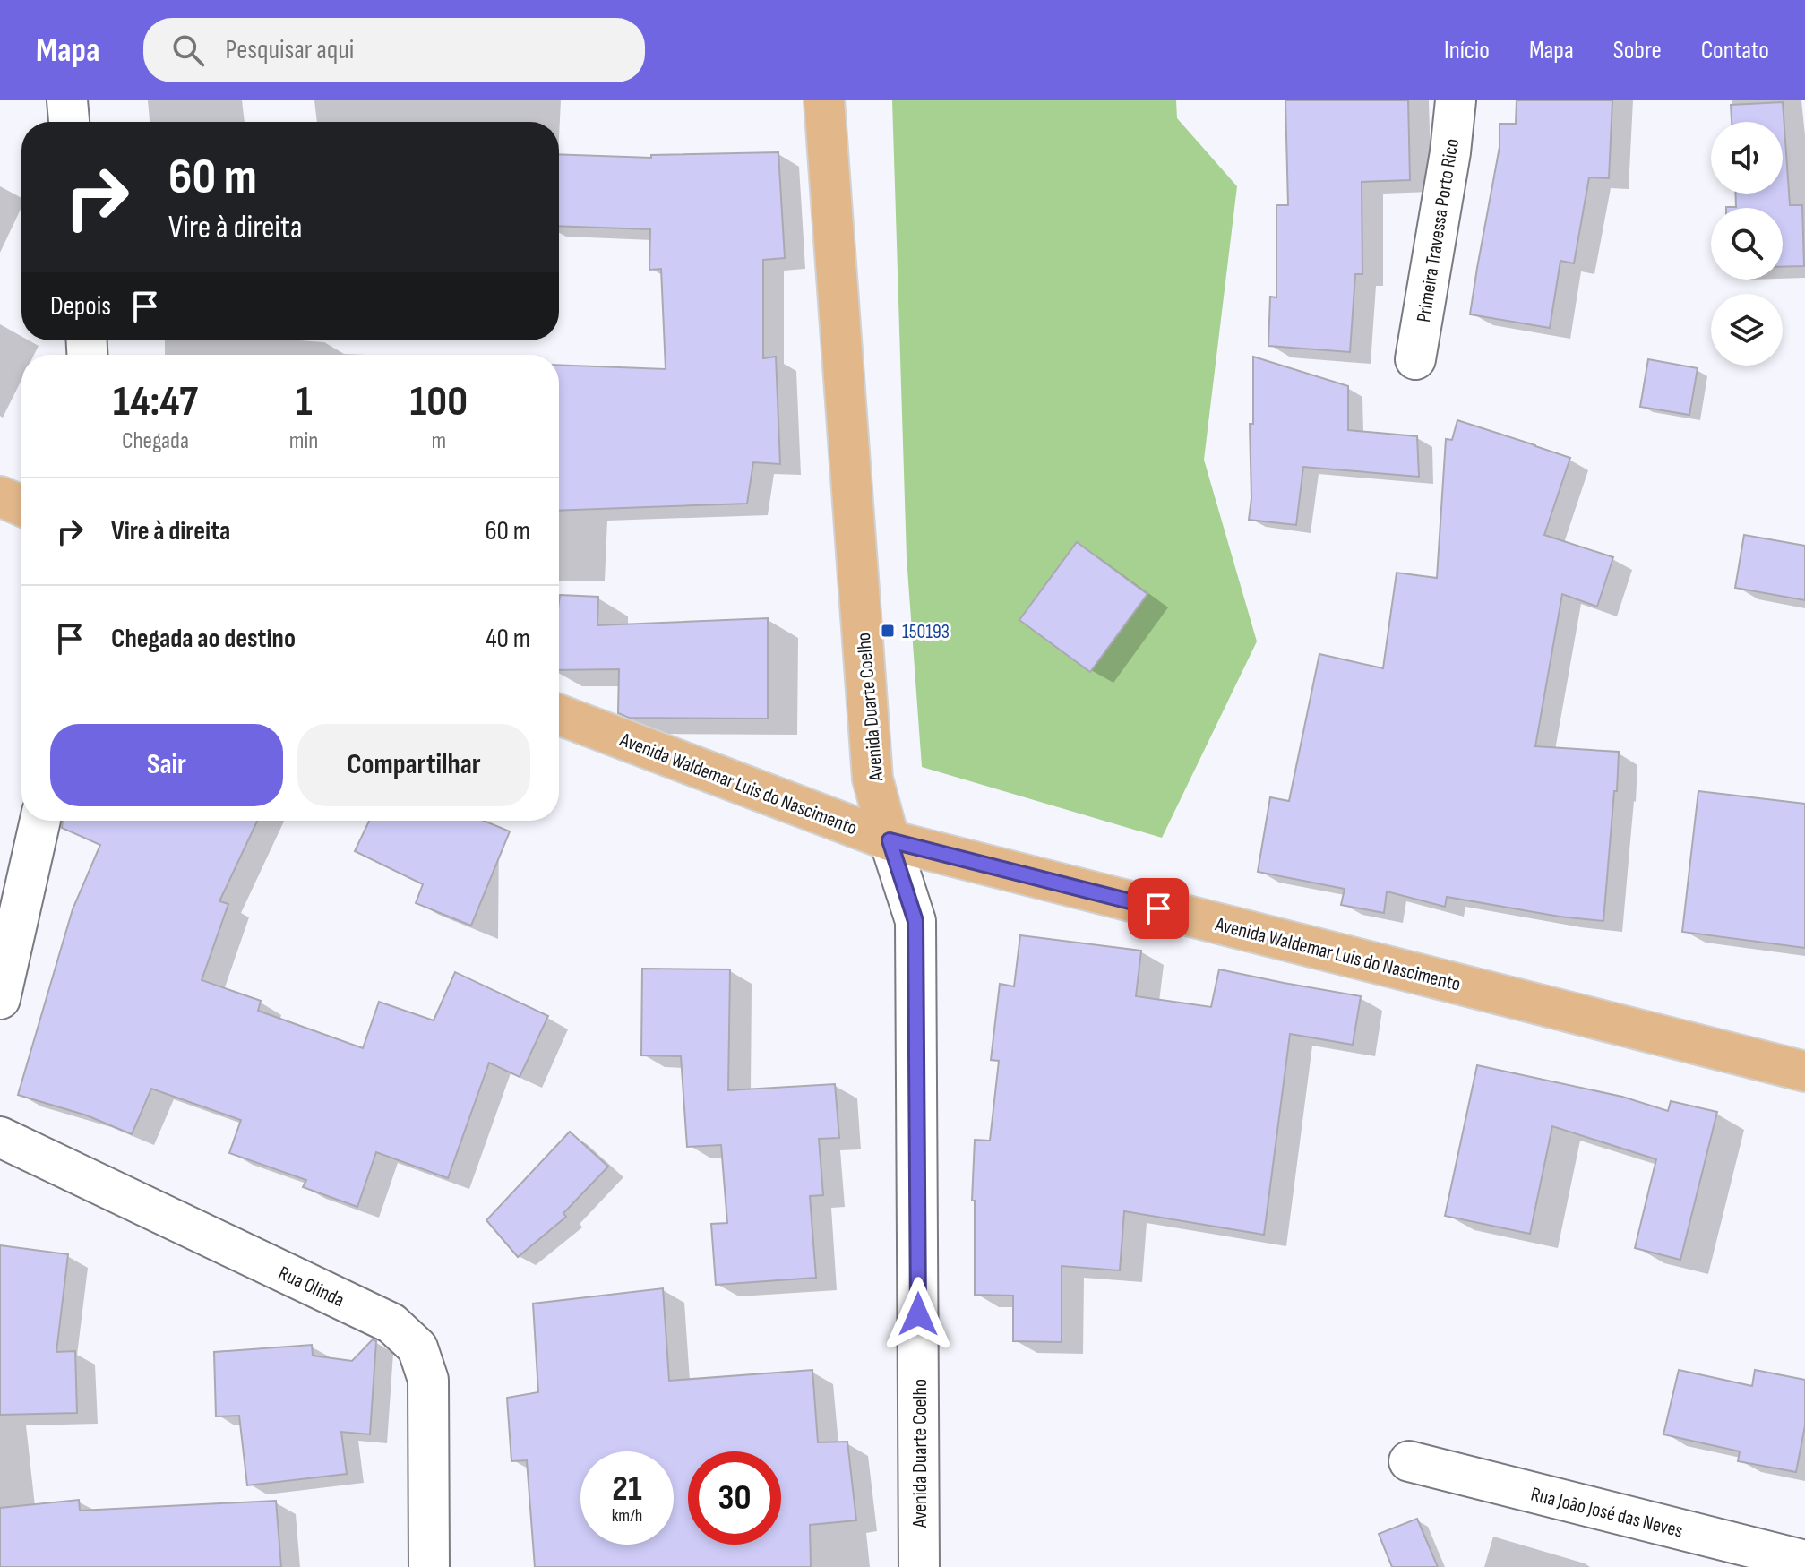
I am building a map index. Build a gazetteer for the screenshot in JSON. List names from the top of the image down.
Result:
{
  "streets": {
    "main road": ["Avenida Duarte Coelho", "Avenida Waldemar Luis do Nascimento"],
    "street": ["Primeira Travessa Porto Rico", "Rua Olinda", "Rua João José das Neves"]
  },
  "crossings": [
    ["Avenida Duarte Coelho", "Avenida Waldemar Luis do Nascimento"]
  ],
  "places": {
    "transit": ["150193"]
  },
  "page": {
    "header": "Mapa",
    "search": "Pesquisar aqui",
    "nav": [
      "Início",
      "Mapa",
      "Sobre",
      "Contato"
    ],
    "turn": ["60 m", "Vire à direita"],
    "then": "Depois",
    "eta": [
      "14:47",
      "Chegada",
      "1",
      "min",
      "100",
      "m"
    ],
    "list": [
      {
        "name": "Vire à direita",
        "value": "60 m"
      },
      {
        "name": "Chegada ao destino",
        "value": "40 m"
      }
    ],
    "buttons": ["Sair", "Compartilhar"],
    "speed": "21 km/h",
    "limit": "30"
  }
}
